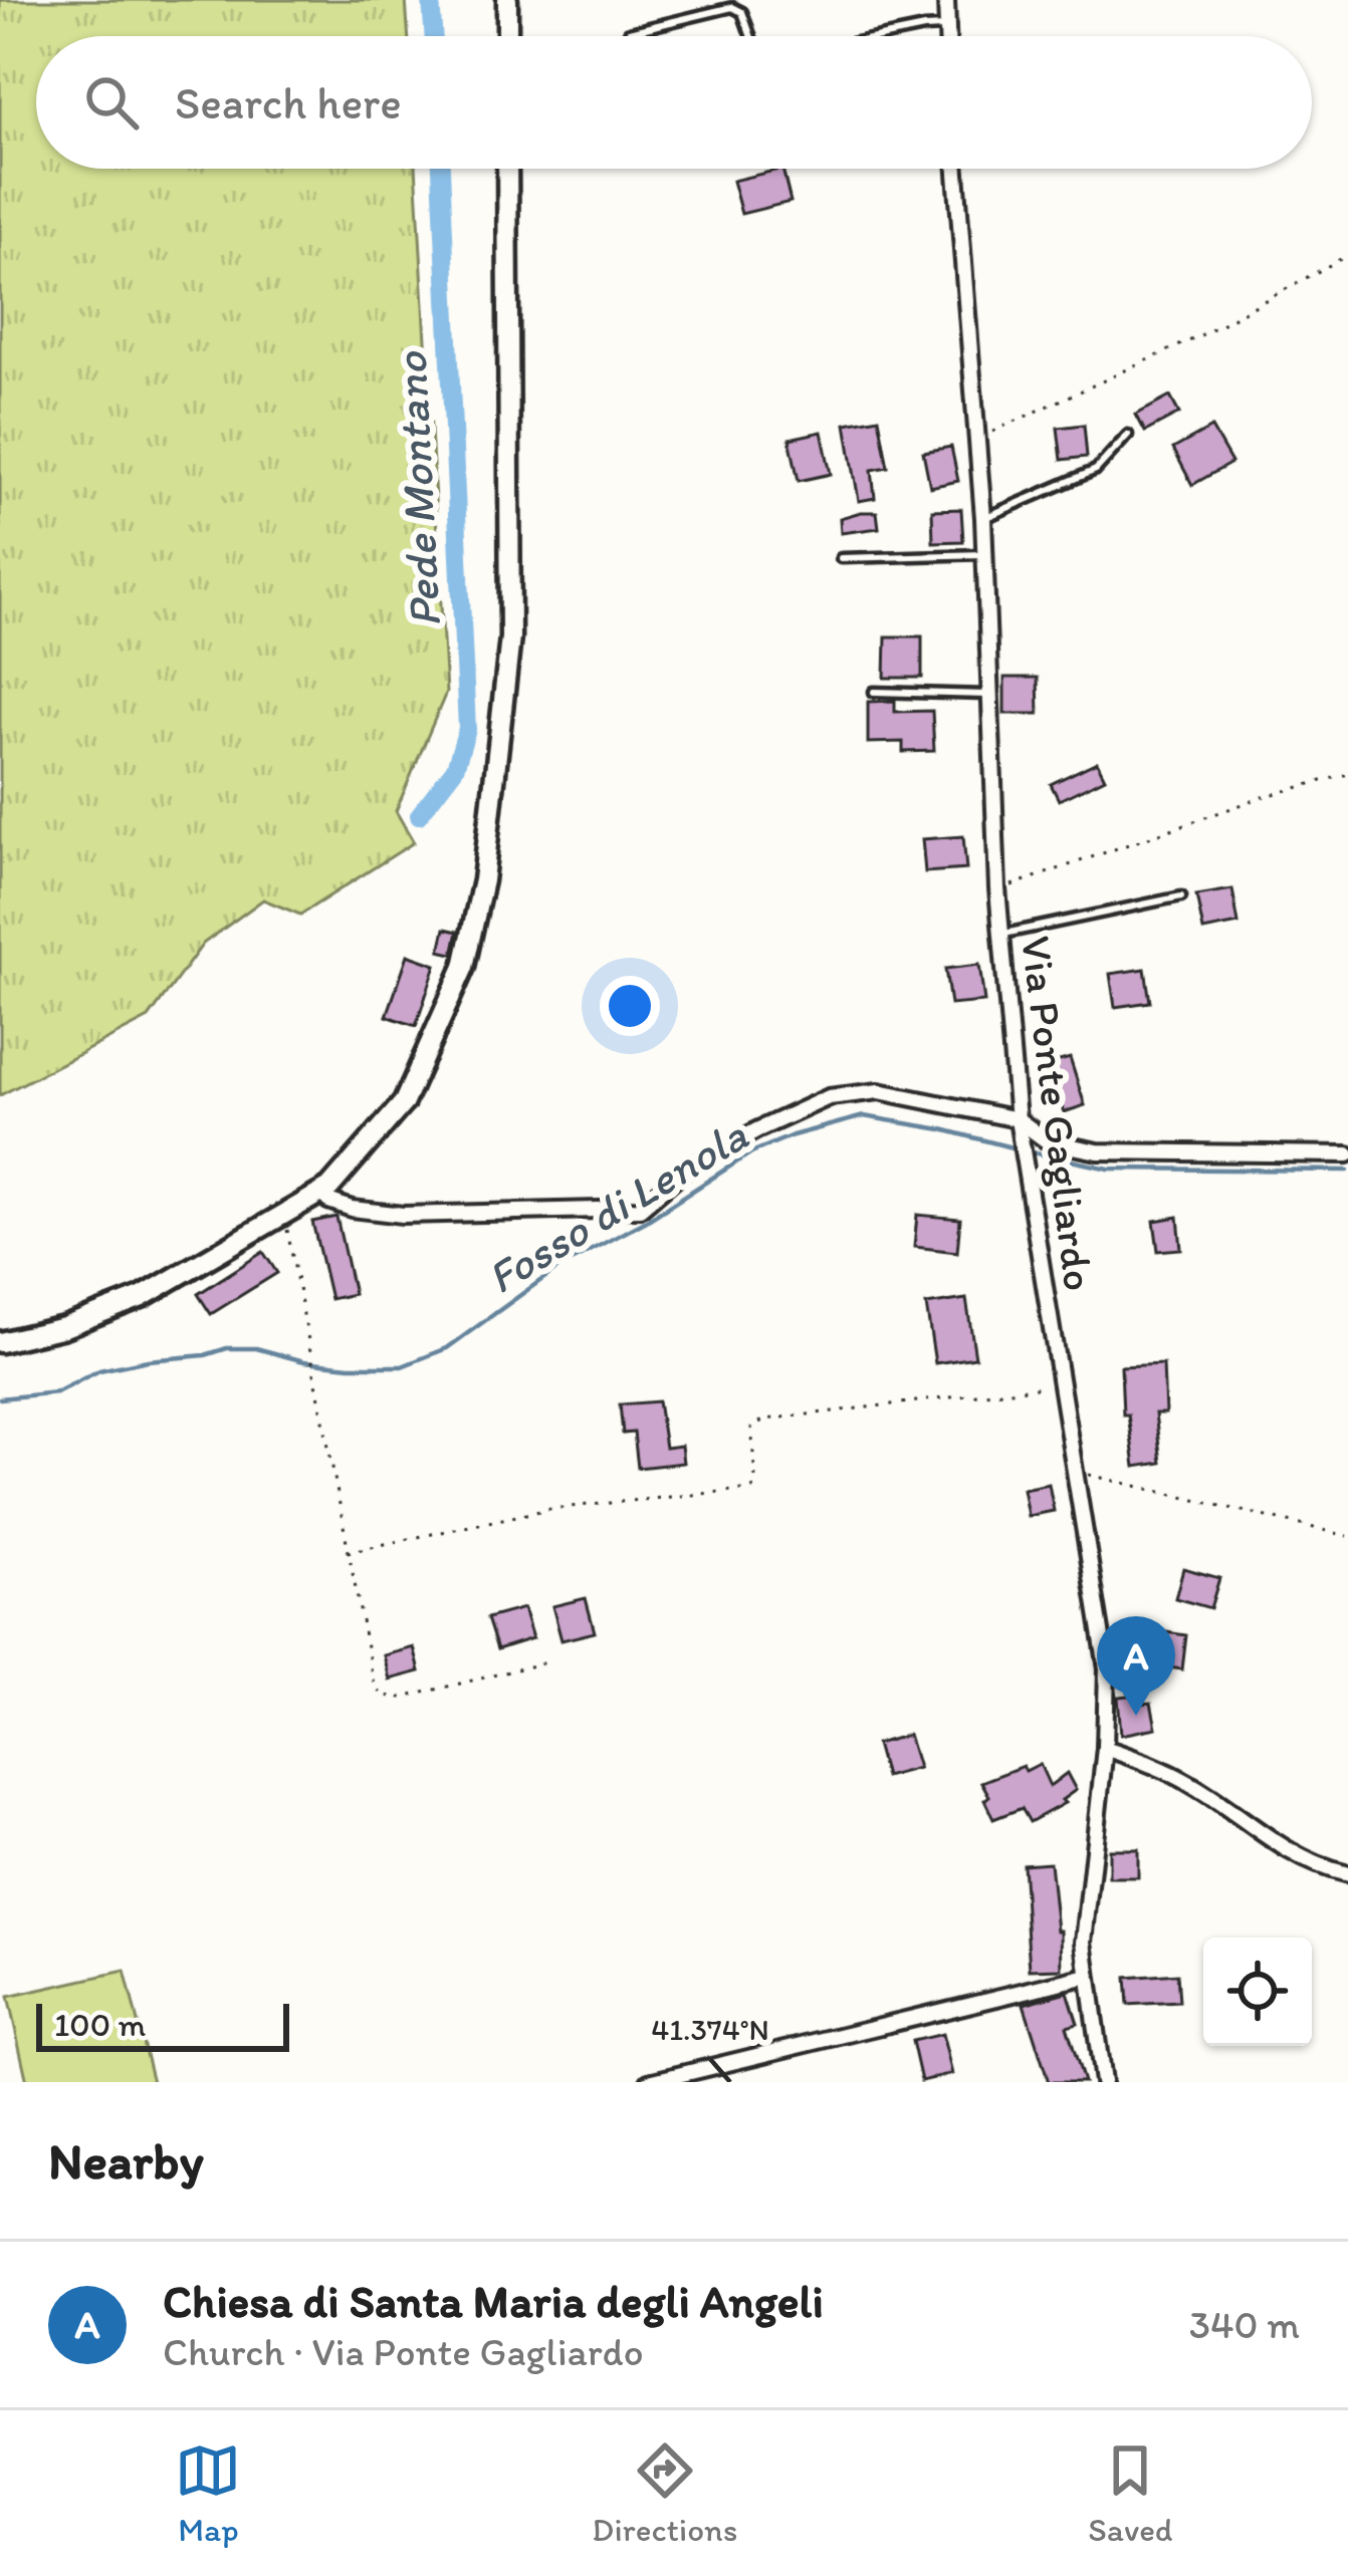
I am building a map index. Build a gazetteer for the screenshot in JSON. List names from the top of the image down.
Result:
{
  "streets": {
    "street": ["Via Ponte Gagliardo"]
  },
  "water": ["Pede Montano", "Fosso di Lenola"],
  "scale_bar": "100 m",
  "page": {
    "search": "Search here",
    "pins": "A",
    "scale": "100 m",
    "heading": "Nearby",
    "list": [
      {
        "mark": "A",
        "name": "Chiesa di Santa Maria degli Angeli",
        "note": "Church · Via Ponte Gagliardo",
        "value": "340 m"
      }
    ],
    "nav": ["Map", "Directions", "Saved"]
  },
  "coordinates": ["41.374°N"]
}
